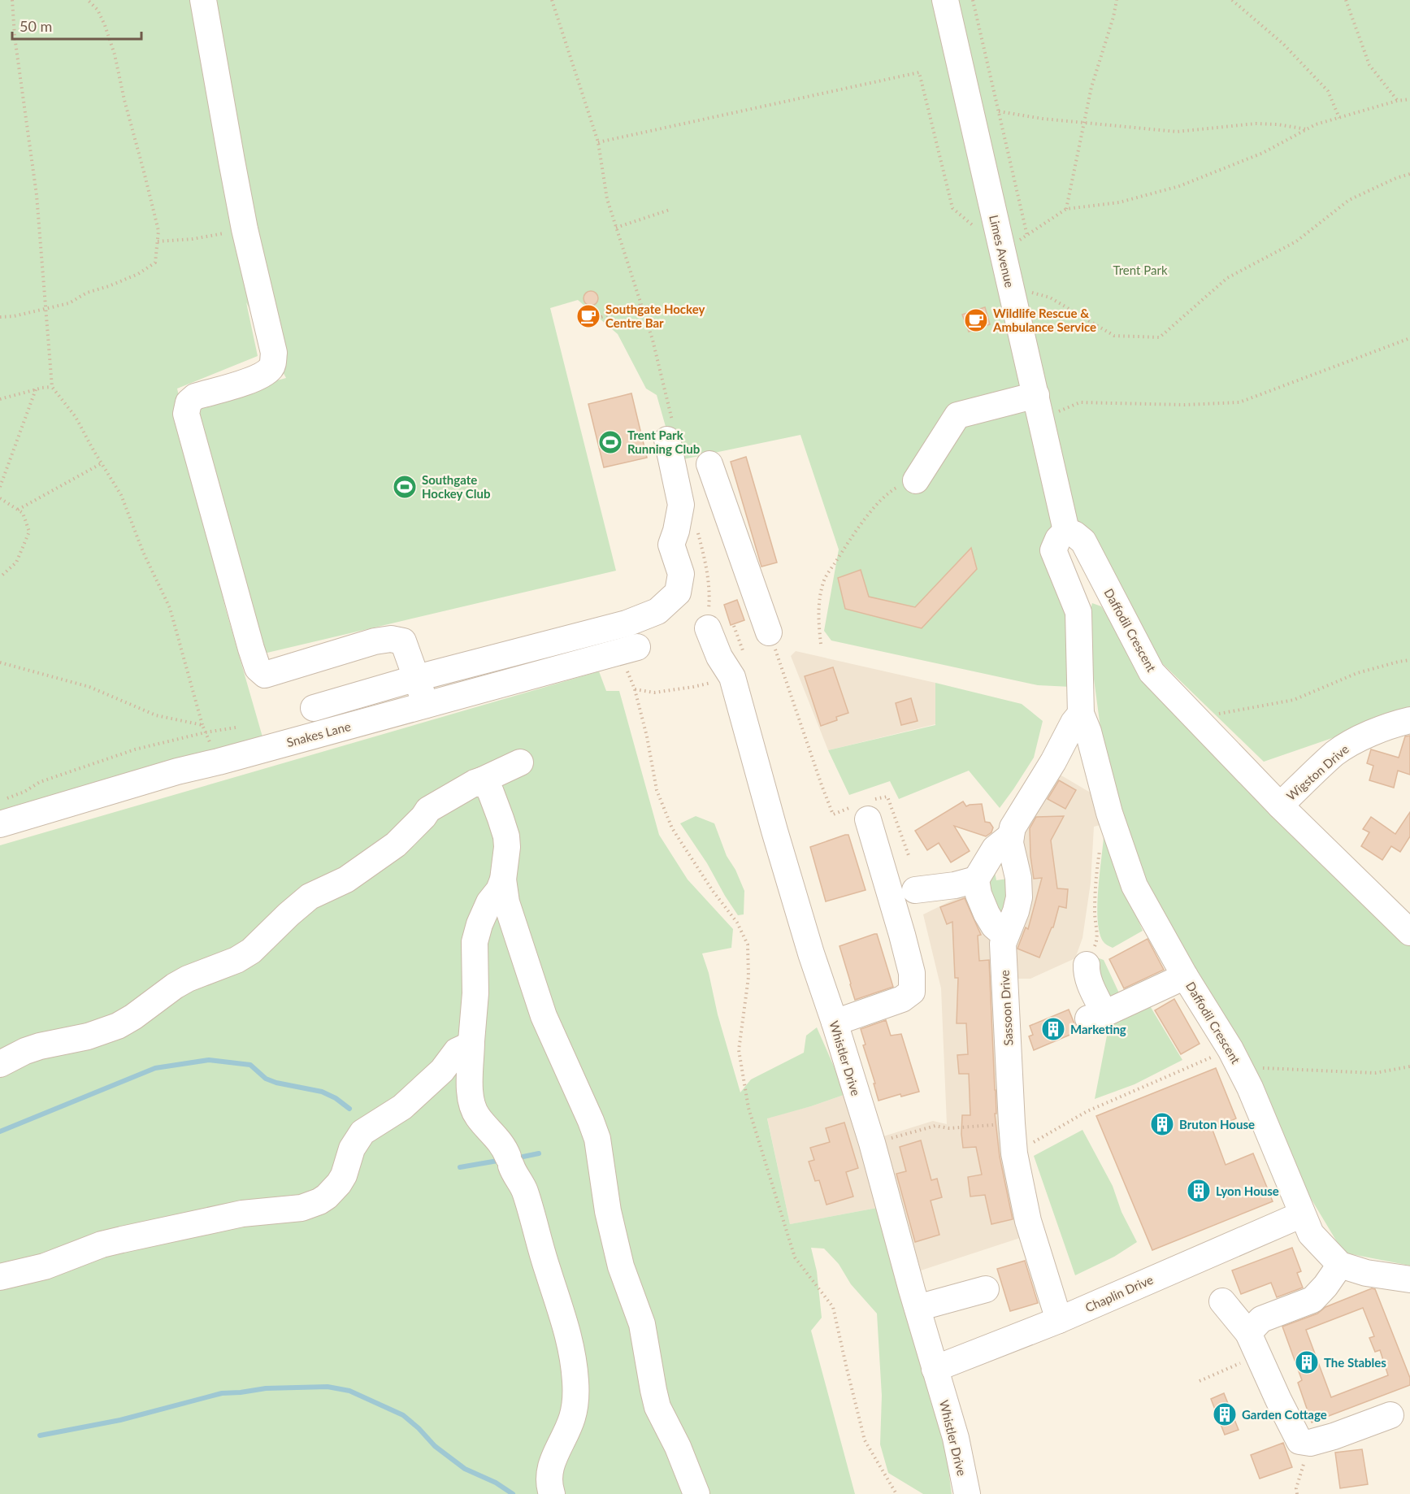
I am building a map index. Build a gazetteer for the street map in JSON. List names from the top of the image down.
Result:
{
  "streets": {
    "street": [
      "Limes Avenue",
      "Daffodil Crescent",
      "Snakes Lane",
      "Wigston Drive",
      "Sassoon Drive",
      "Whistler Drive",
      "Chaplin Drive"
    ]
  },
  "crossings": [
    ["Limes Avenue", "Daffodil Crescent"],
    ["Daffodil Crescent", "Wigston Drive"],
    ["Daffodil Crescent", "Chaplin Drive"],
    ["Sassoon Drive", "Chaplin Drive"],
    ["Whistler Drive", "Chaplin Drive"]
  ],
  "parks": ["Trent Park"],
  "places": {
    "cafe": ["Southgate Hockey Centre Bar", "Wildlife Rescue & Ambulance Service"],
    "sports": ["Trent Park Running Club", "Southgate Hockey Club"],
    "building": [
      "Marketing",
      "Bruton House",
      "Lyon House",
      "The Stables",
      "Garden Cottage"
    ]
  },
  "scale_bar": "50 m"
}
